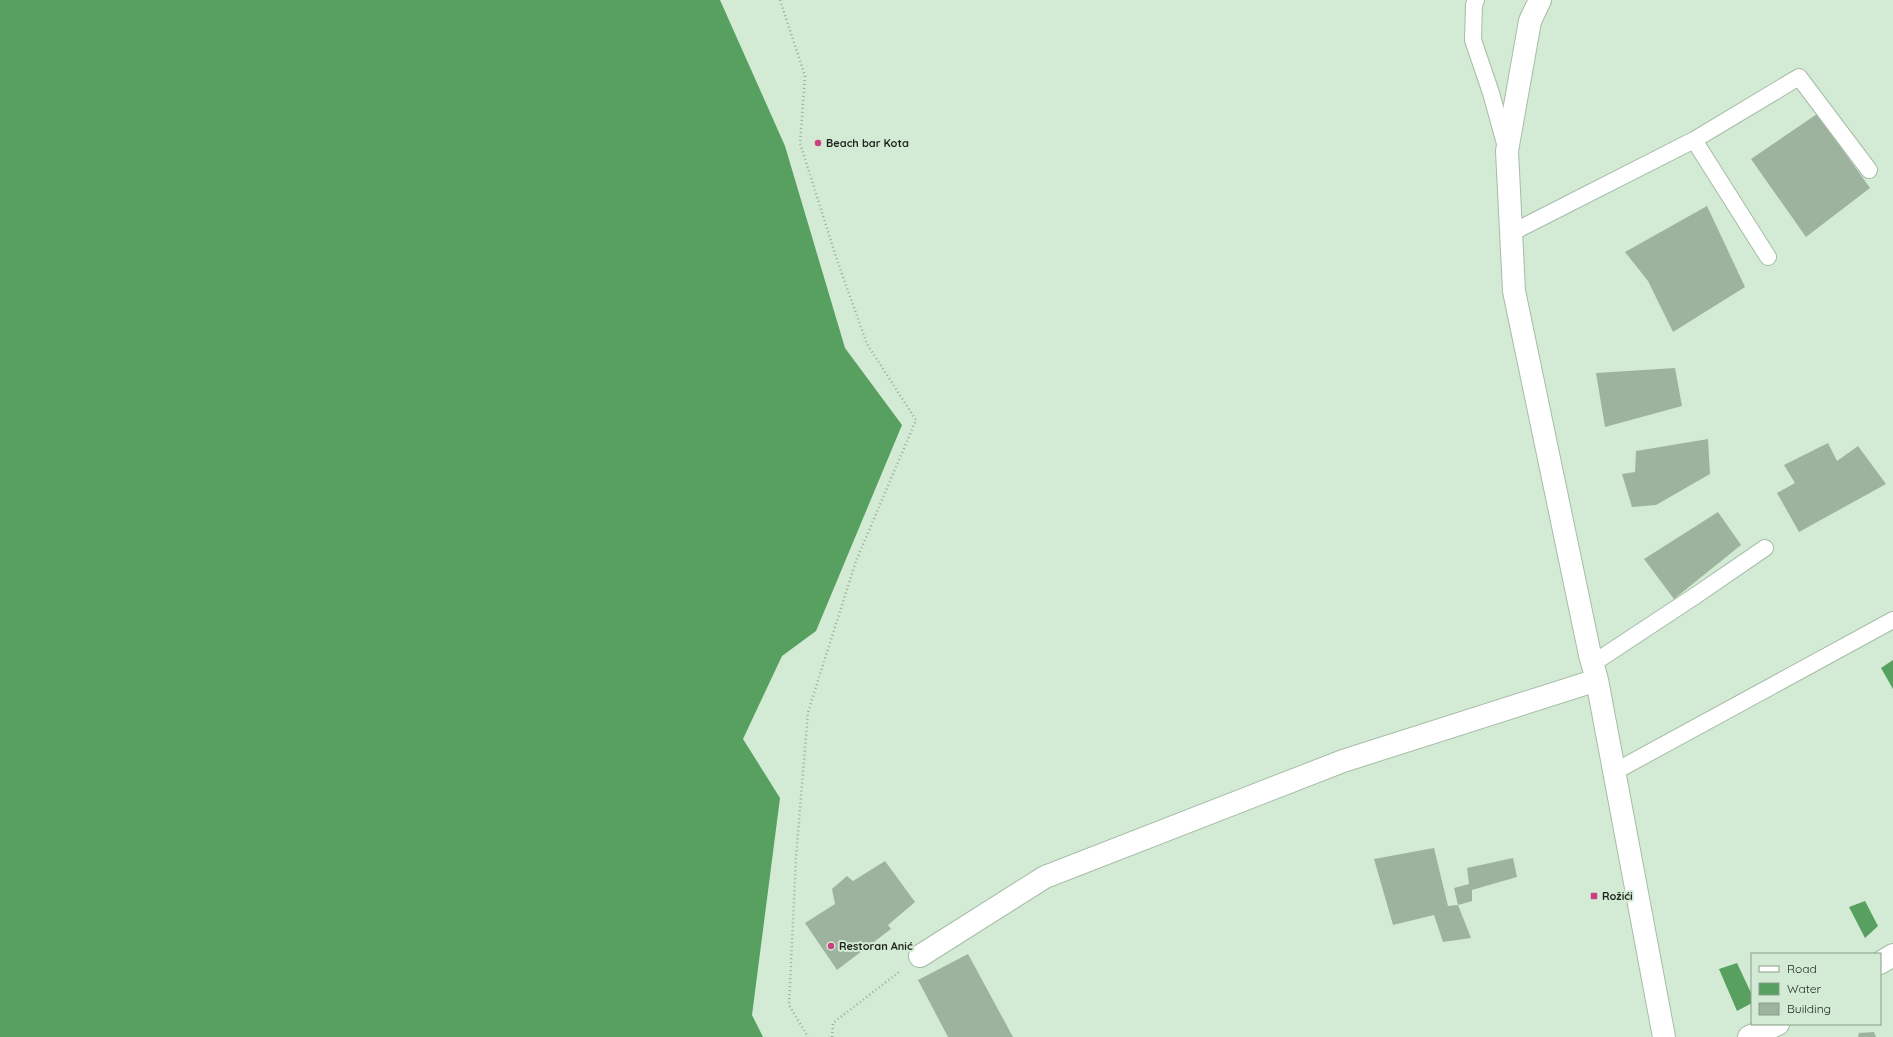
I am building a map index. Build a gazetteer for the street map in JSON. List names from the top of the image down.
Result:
{
  "places": {
    "other": ["Beach bar Kota", "Restoran Anić"],
    "transit": ["Rožići"]
  },
  "legend": ["Road", "Water", "Building"]
}
